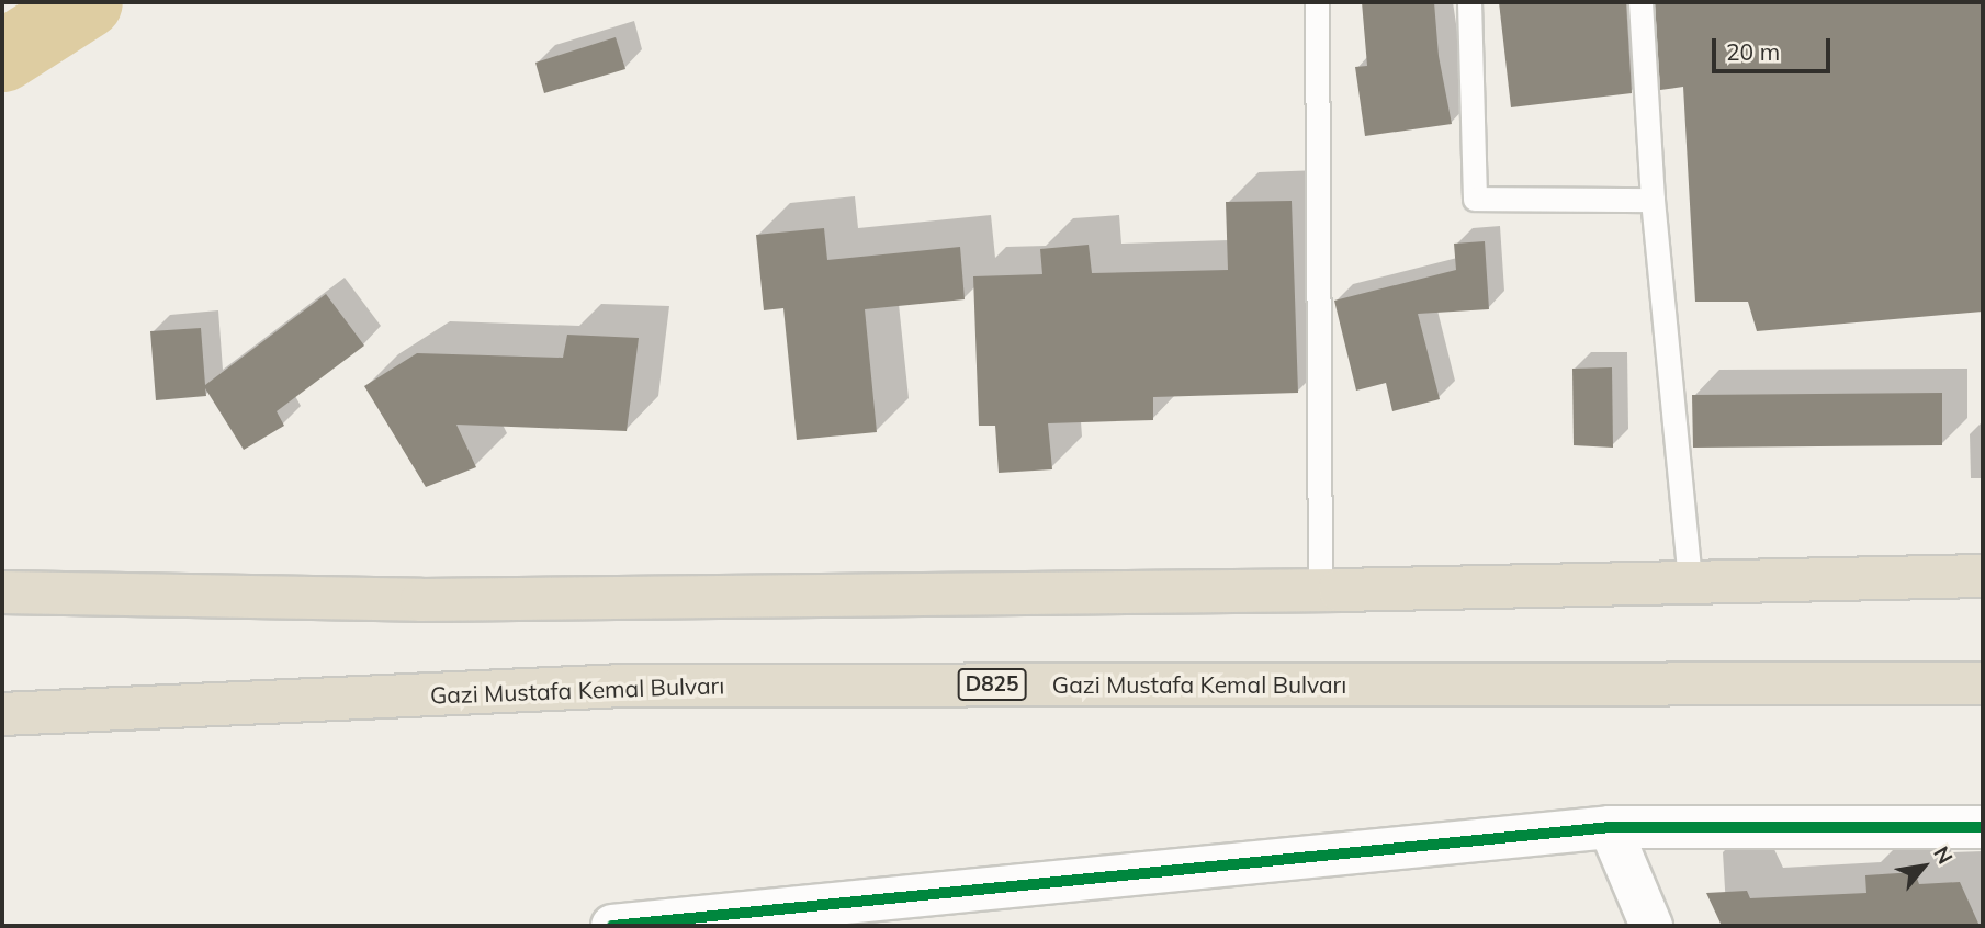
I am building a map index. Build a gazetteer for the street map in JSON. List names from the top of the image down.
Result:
{
  "streets": {
    "highway": ["D825", "Gazi Mustafa Kemal Bulvarı"]
  },
  "scale_bar": "20 m",
  "north": "top right"
}
